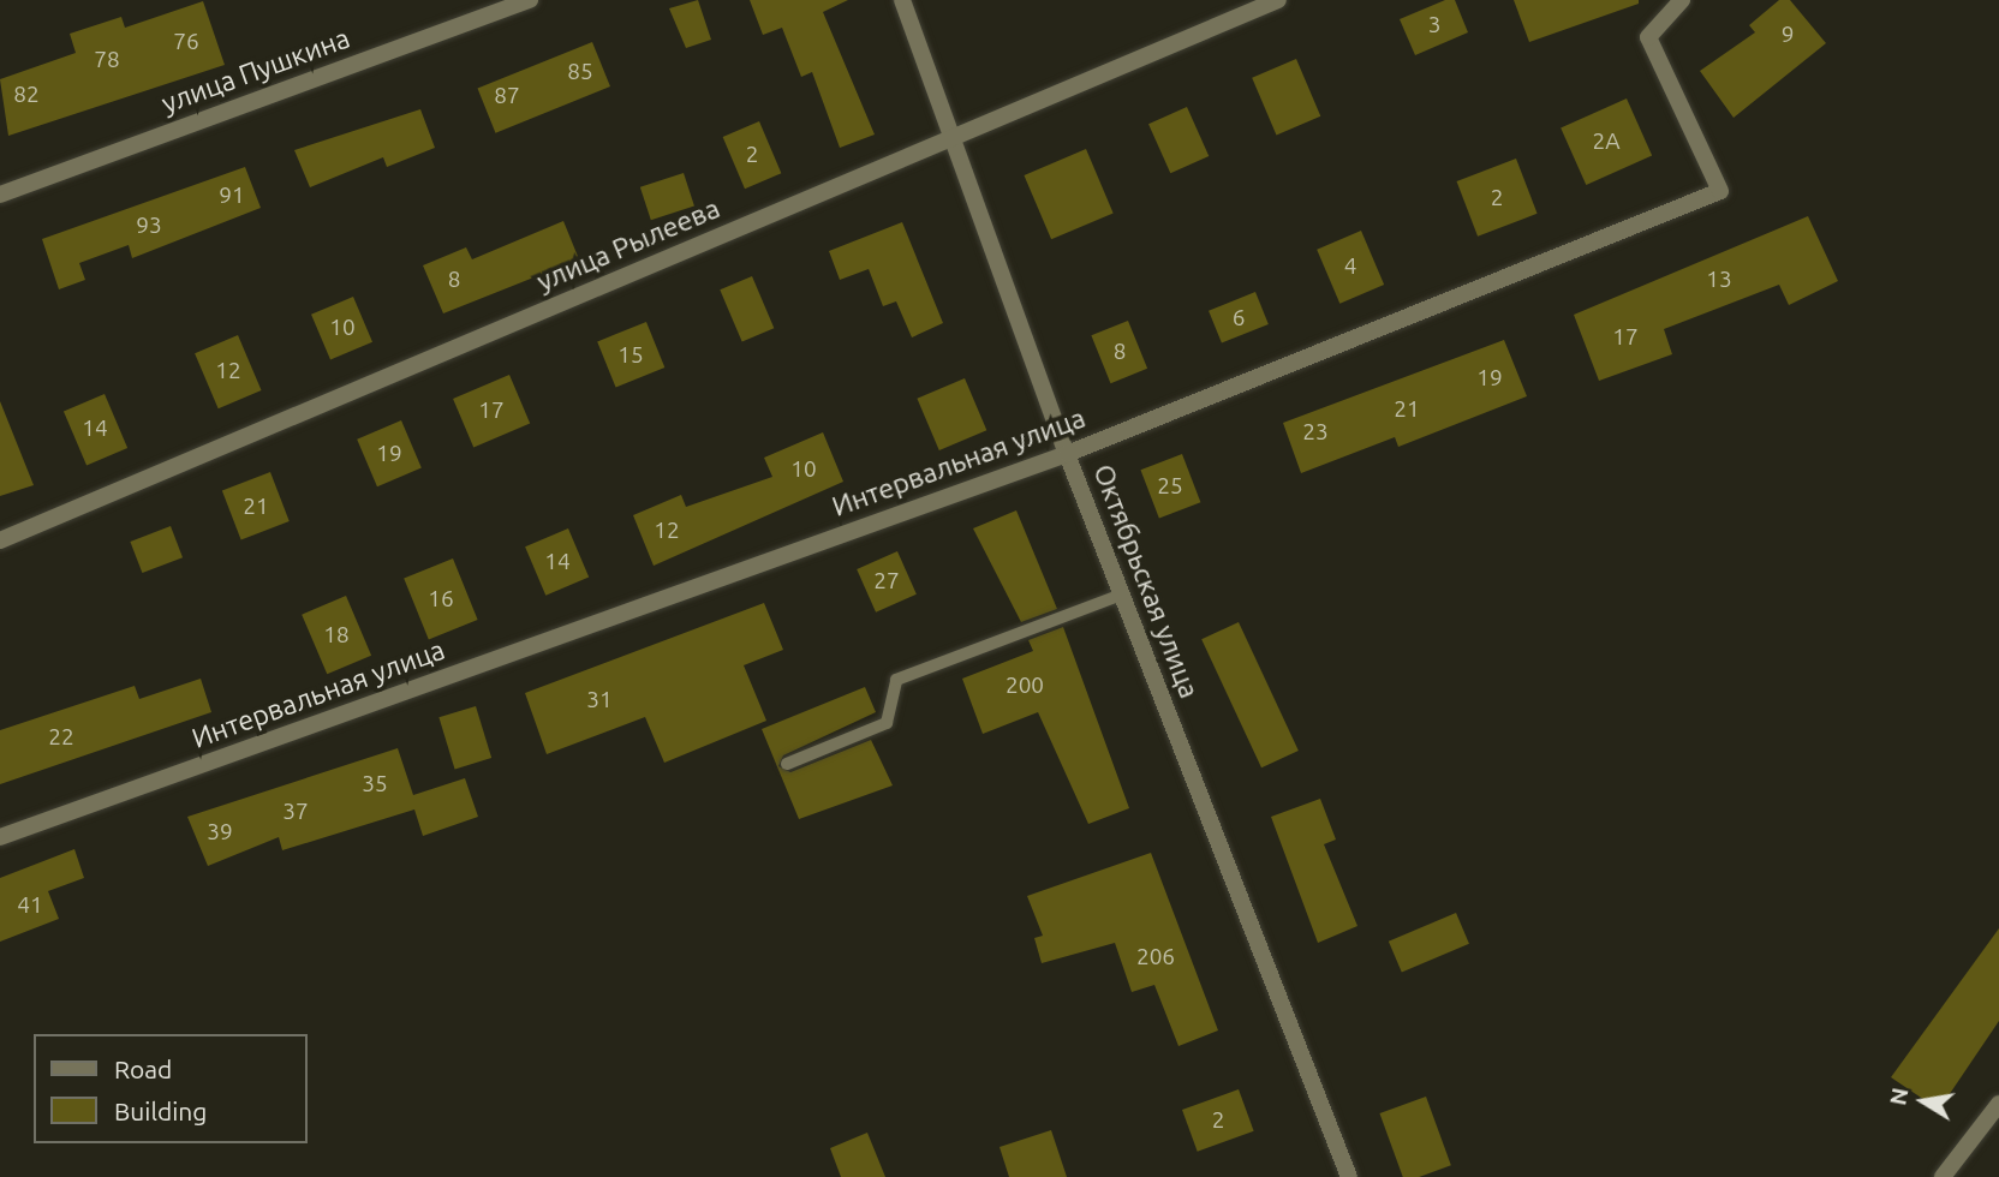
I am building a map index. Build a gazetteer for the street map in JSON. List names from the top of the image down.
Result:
{
  "streets": {
    "street": [
      "улица Пушкина",
      "улица Рылеева",
      "Интервальная улица",
      "Октябрьская улица"
    ]
  },
  "crossings": [
    ["улица Рылеева", "Октябрьская улица"],
    ["Интервальная улица", "Октябрьская улица"]
  ],
  "house_numbers": [
    "3",
    "9",
    "76",
    "78",
    "85",
    "82",
    "87",
    "2А",
    "2",
    "91",
    "2",
    "93",
    "4",
    "8",
    "13",
    "6",
    "10",
    "17",
    "8",
    "15",
    "12",
    "19",
    "21",
    "17",
    "14",
    "23",
    "19",
    "10",
    "25",
    "21",
    "12",
    "14",
    "27",
    "16",
    "18",
    "200",
    "31",
    "22",
    "35",
    "37",
    "39",
    "41",
    "206",
    "2"
  ],
  "legend": ["Road", "Building"],
  "north": "left"
}
